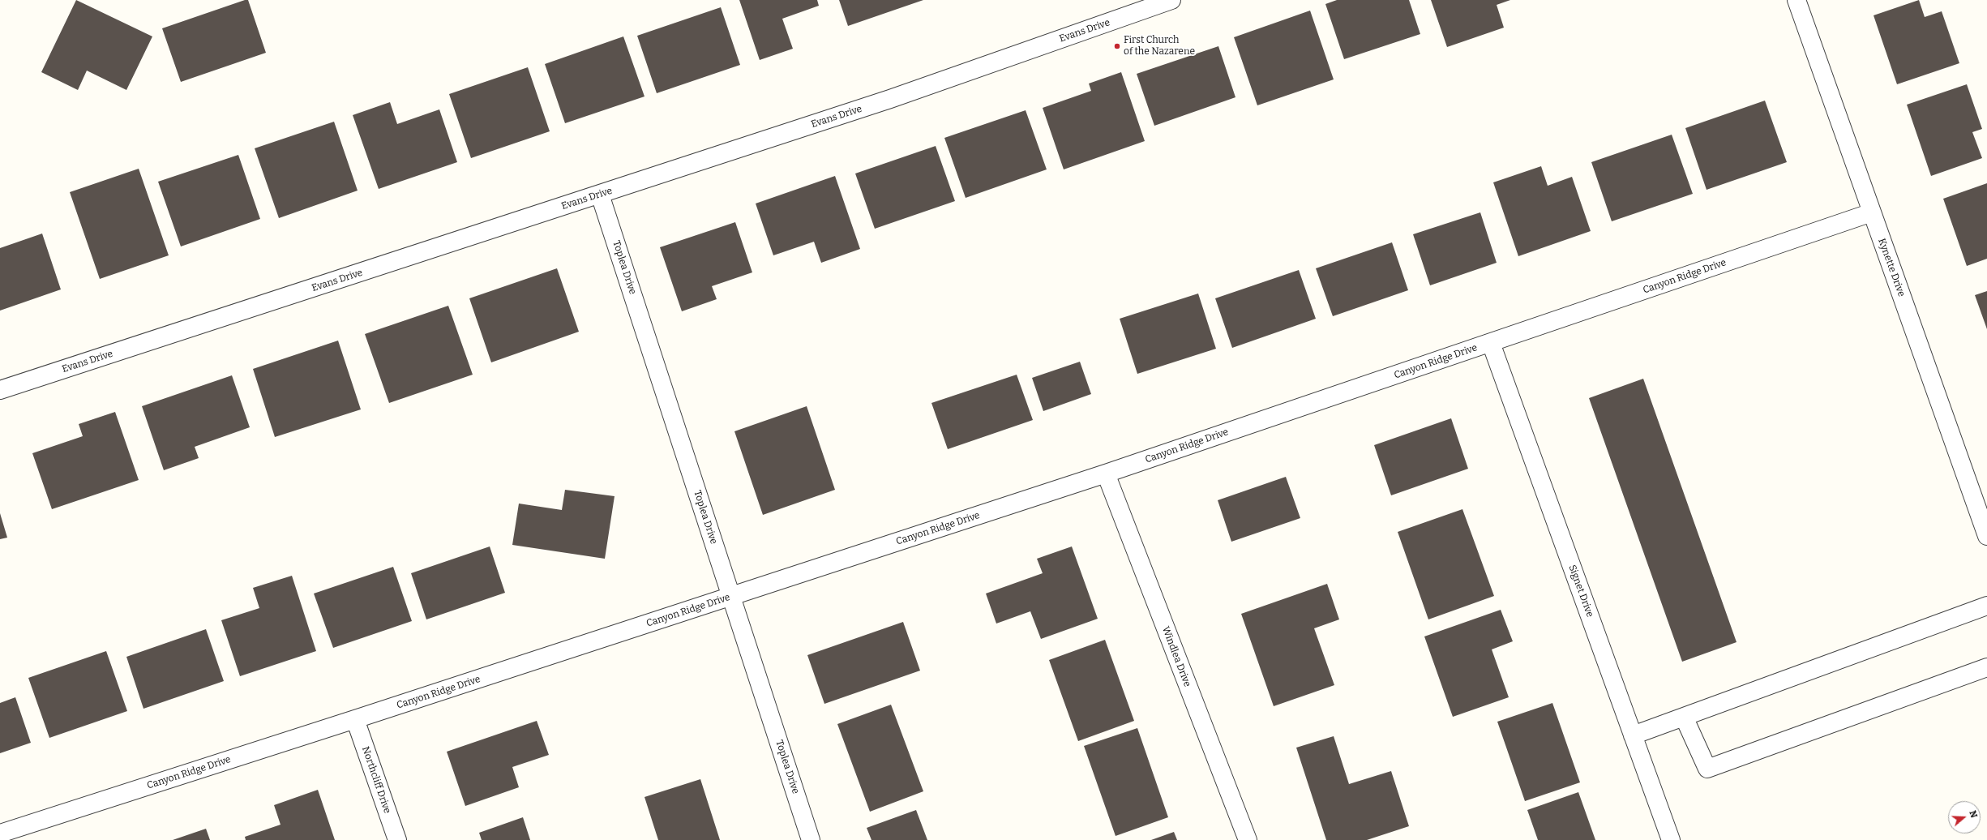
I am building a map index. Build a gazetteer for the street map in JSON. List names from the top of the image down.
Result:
{
  "streets": {
    "street": [
      "Evans Drive",
      "Toplea Drive",
      "Kynette Drive",
      "Canyon Ridge Drive",
      "Signet Drive",
      "Windlea Drive",
      "Northcliff Drive"
    ]
  },
  "crossings": [
    ["Evans Drive", "Toplea Drive"],
    ["Toplea Drive", "Canyon Ridge Drive"],
    ["Kynette Drive", "Canyon Ridge Drive"],
    ["Canyon Ridge Drive", "Signet Drive"],
    ["Canyon Ridge Drive", "Windlea Drive"],
    ["Canyon Ridge Drive", "Northcliff Drive"]
  ],
  "places": ["First Church of the Nazarene"],
  "north": "right"
}
